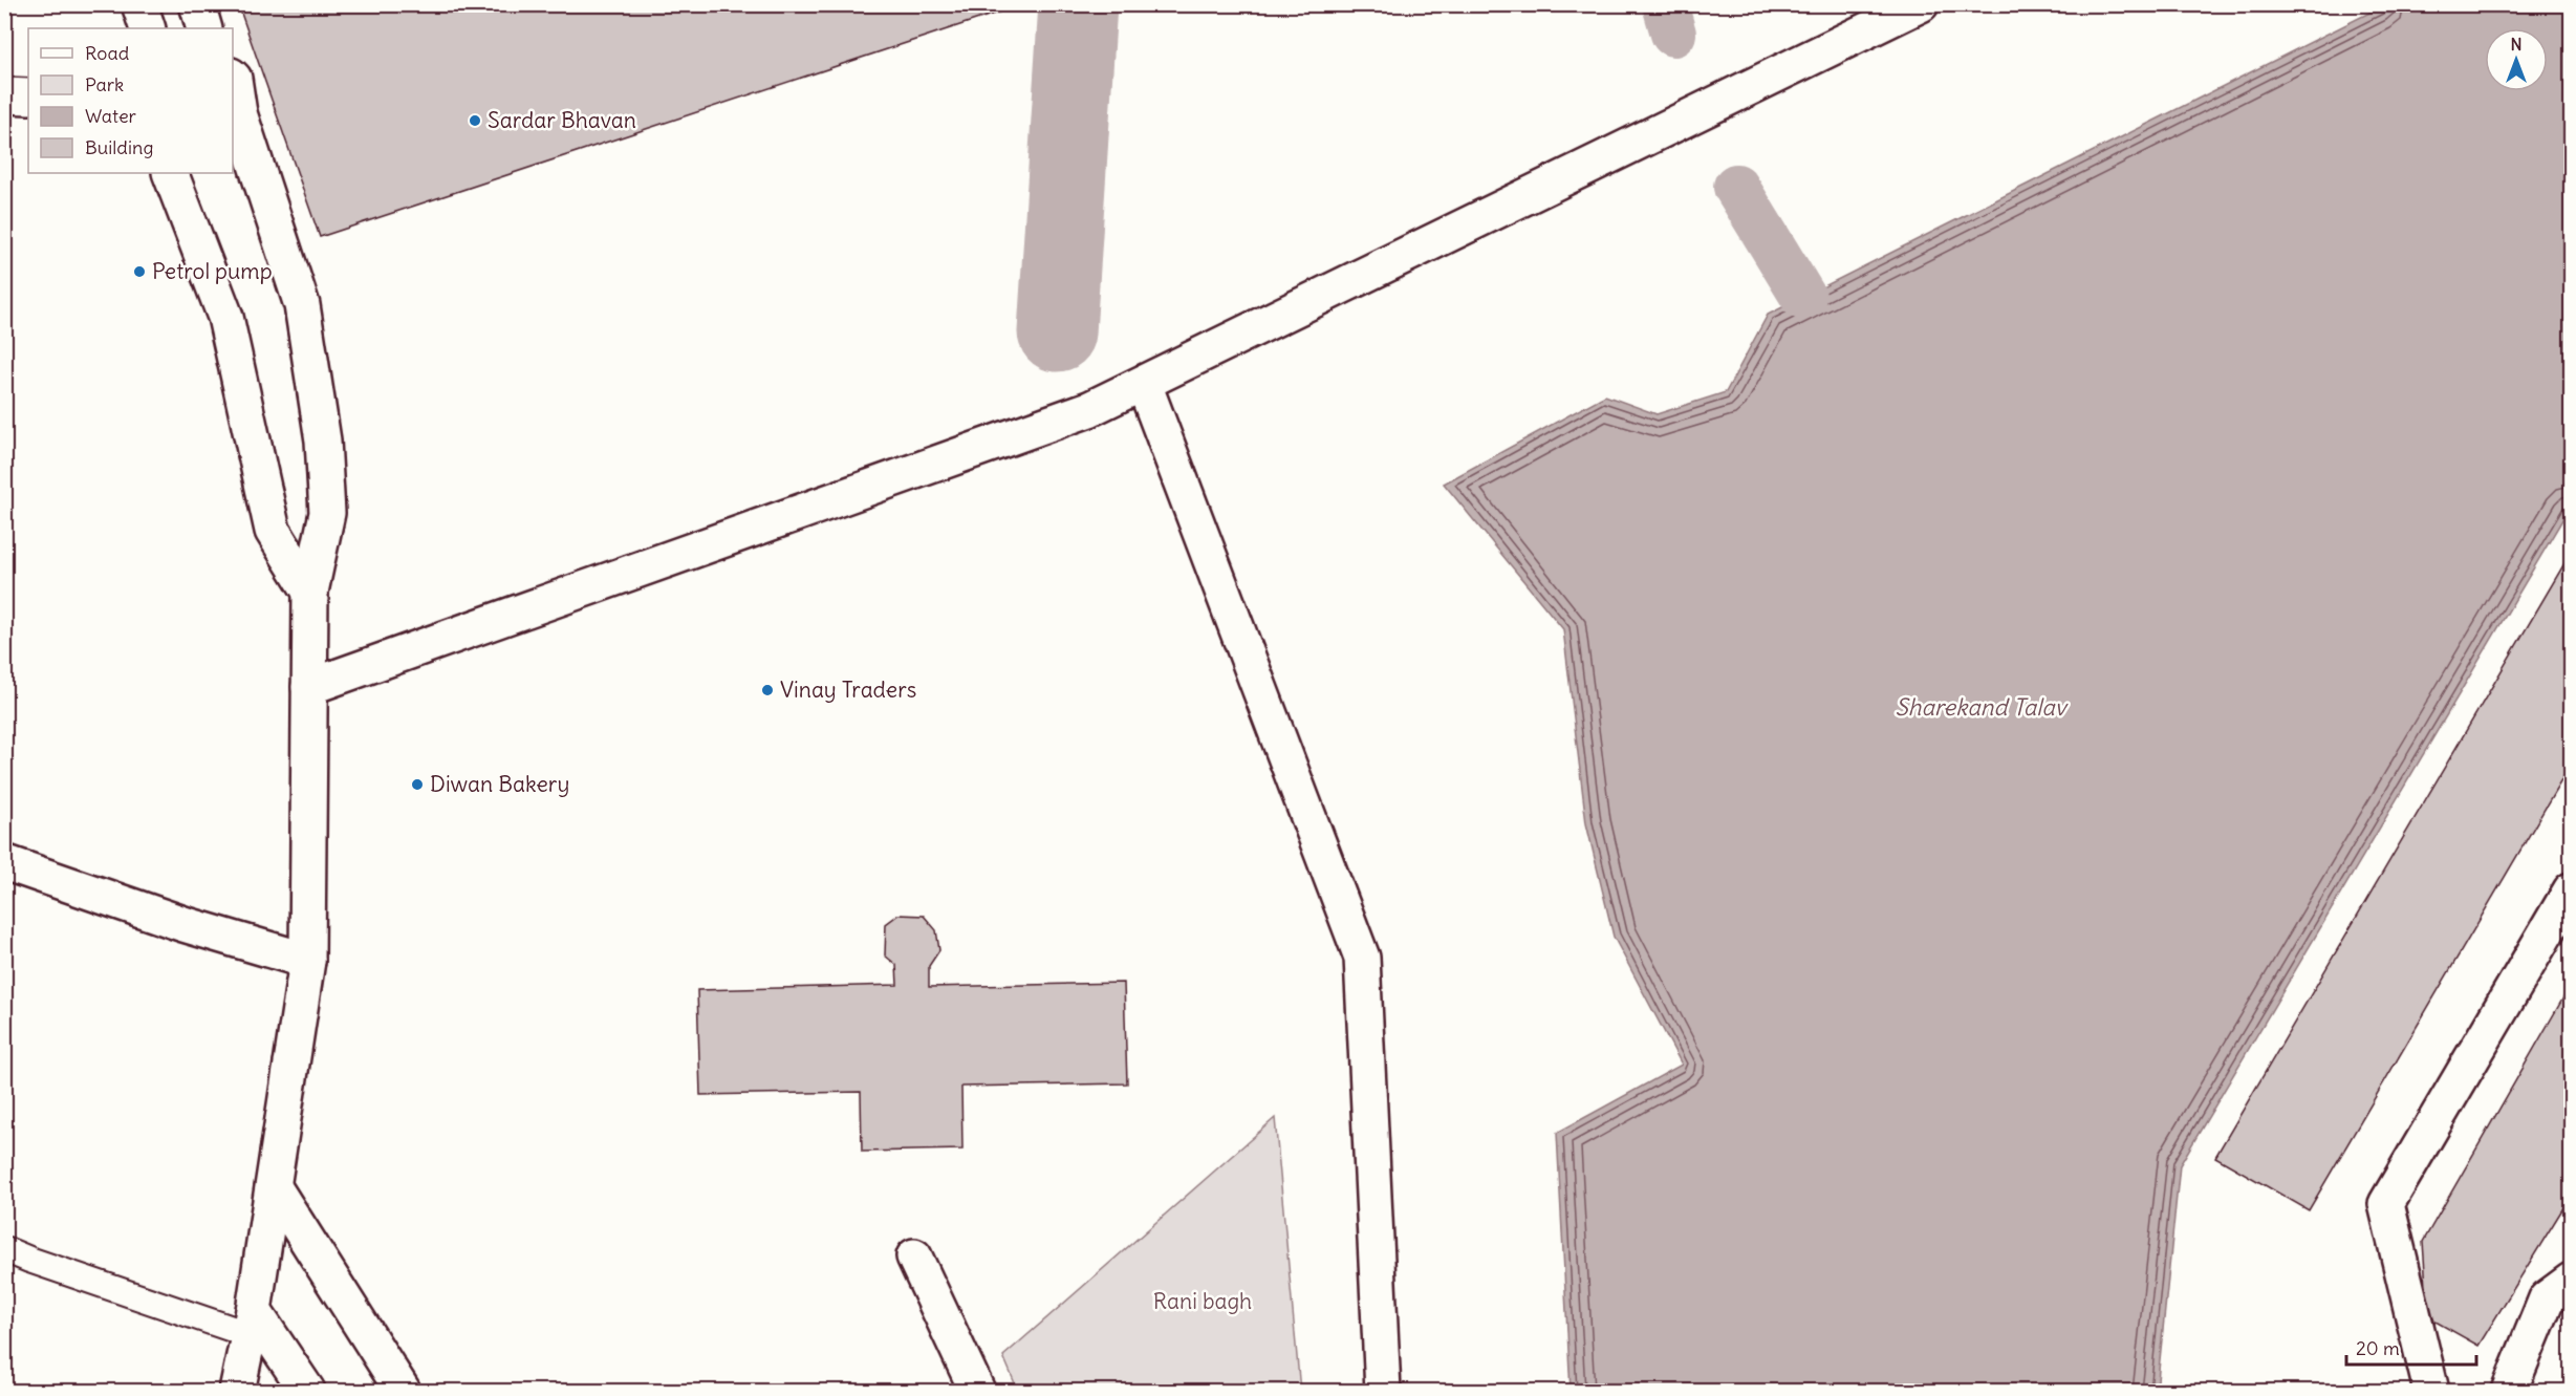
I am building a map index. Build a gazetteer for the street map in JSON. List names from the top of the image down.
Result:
{
  "water": ["Sharekand Talav"],
  "parks": ["Rani bagh"],
  "places": [
    "Sardar Bhavan",
    "Petrol pump",
    "Vinay Traders",
    "Diwan Bakery"
  ],
  "legend": [
    "Road",
    "Park",
    "Water",
    "Building"
  ],
  "scale_bar": "20 m",
  "north": "top"
}
